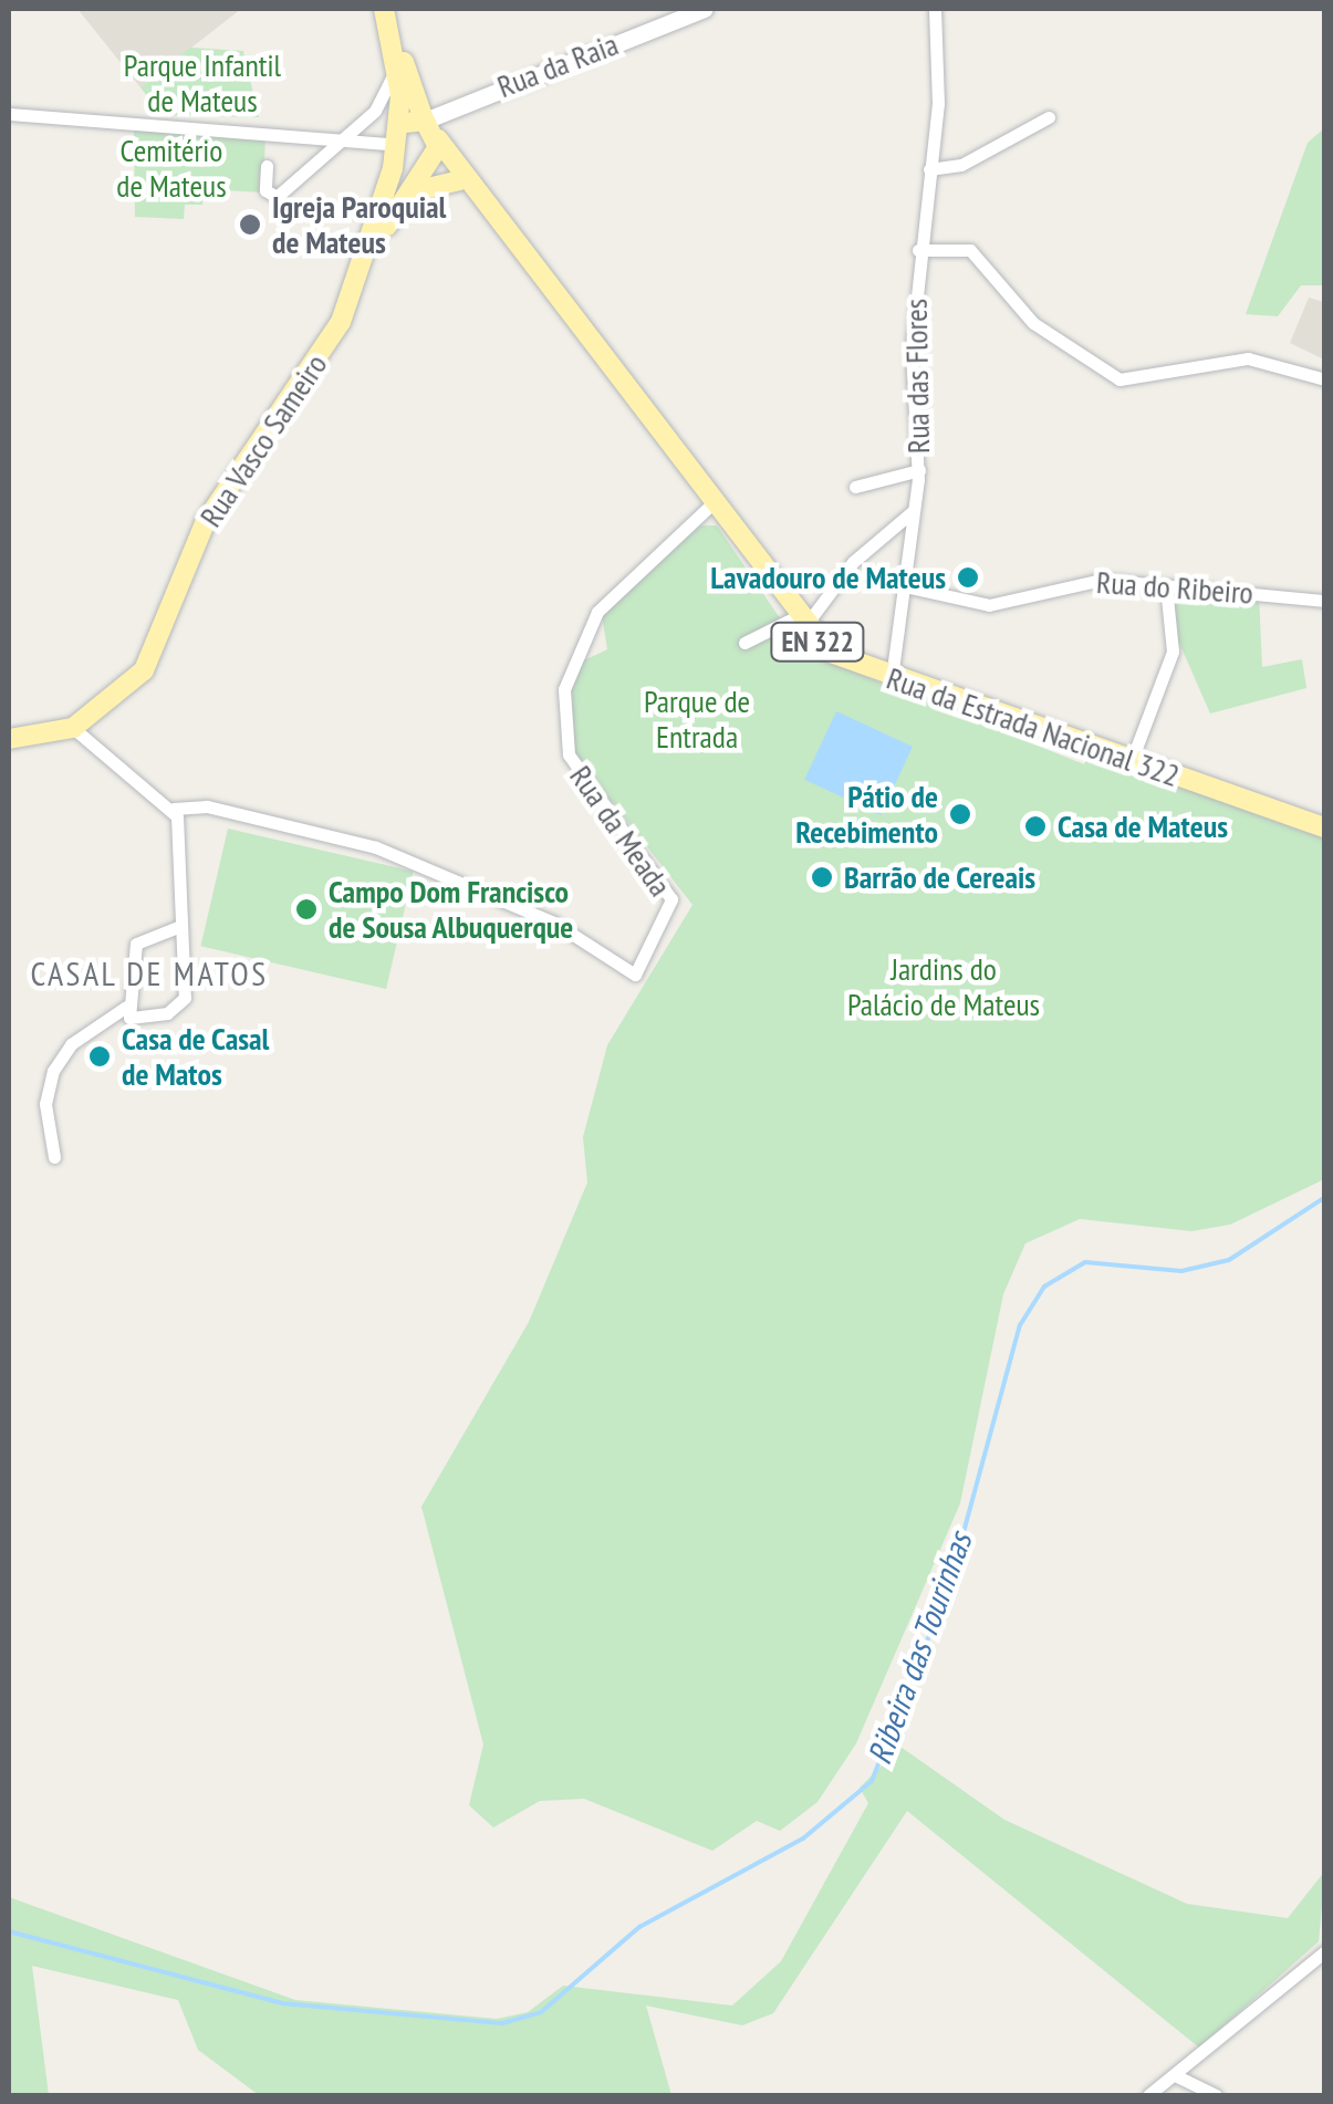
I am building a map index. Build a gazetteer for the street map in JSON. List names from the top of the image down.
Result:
{
  "streets": {
    "main road": [
      "Rua da Raia",
      "Rua Vasco Sameiro",
      "EN 322",
      "Rua da Estrada Nacional 322"
    ],
    "street": ["Rua das Flores", "Rua do Ribeiro", "Rua da Meada"]
  },
  "crossings": [
    ["Rua da Raia", "EN 322"],
    ["Rua das Flores", "Rua do Ribeiro"],
    ["Rua das Flores", "Rua da Estrada Nacional 322"],
    ["EN 322", "Rua da Estrada Nacional 322"],
    ["Rua da Estrada Nacional 322", "Rua da Meada"]
  ],
  "districts": ["CASAL DE MATOS"],
  "water": ["Ribeira das Tourinhas"],
  "parks": [
    "Parque Infantil de Mateus",
    "Cemitério de Mateus",
    "Parque de Entrada",
    "Jardins do Palácio de Mateus"
  ],
  "places": [
    "Igreja Paroquial de Mateus",
    "Lavadouro de Mateus",
    "Pátio de Recebimento",
    "Casa de Mateus",
    "Barrão de Cereais",
    "Campo Dom Francisco de Sousa Albuquerque",
    "Casa de Casal de Matos"
  ]
}
